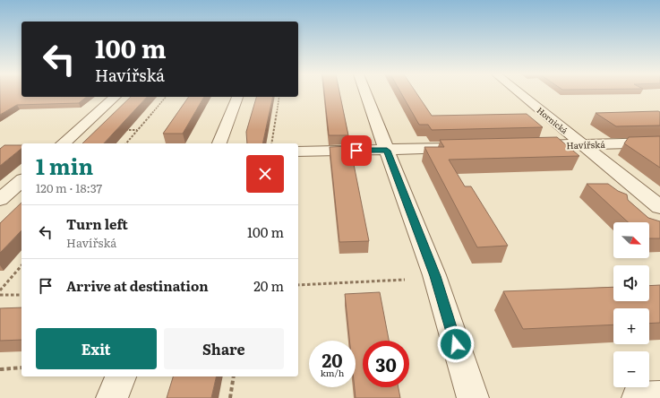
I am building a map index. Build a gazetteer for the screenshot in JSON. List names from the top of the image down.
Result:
{
  "streets": {
    "street": ["Hornická", "Havířská"]
  },
  "crossings": [
    ["Hornická", "Havířská"]
  ],
  "north": "bottom right",
  "page": {
    "turn": ["100 m", "Havířská"],
    "heading": ["1 min", "120 m · 18:37"],
    "list": [
      {
        "name": "Turn left",
        "note": "Havířská",
        "value": "100 m"
      },
      {
        "name": "Arrive at destination",
        "value": "20 m"
      }
    ],
    "map_buttons": ["+", "−"],
    "buttons": ["Exit", "Share"],
    "speed": "20 km/h",
    "limit": "30"
  }
}
